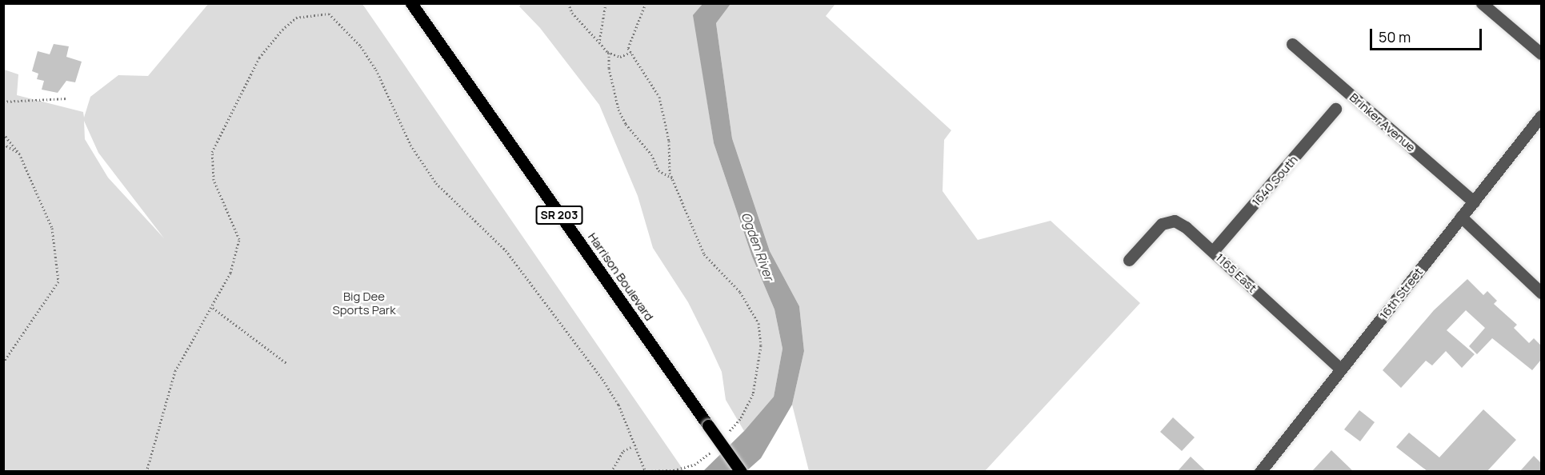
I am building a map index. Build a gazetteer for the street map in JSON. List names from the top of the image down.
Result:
{
  "streets": {
    "main road": ["SR 203", "Harrison Boulevard"],
    "street": [
      "Brinker Avenue",
      "1640 South",
      "1165 East",
      "16th Street"
    ]
  },
  "crossings": [
    ["Brinker Avenue", "16th Street"],
    ["1640 South", "1165 East"],
    ["1165 East", "16th Street"]
  ],
  "water": ["Ogden River"],
  "parks": ["Big Dee Sports Park"],
  "scale_bar": "50 m"
}
